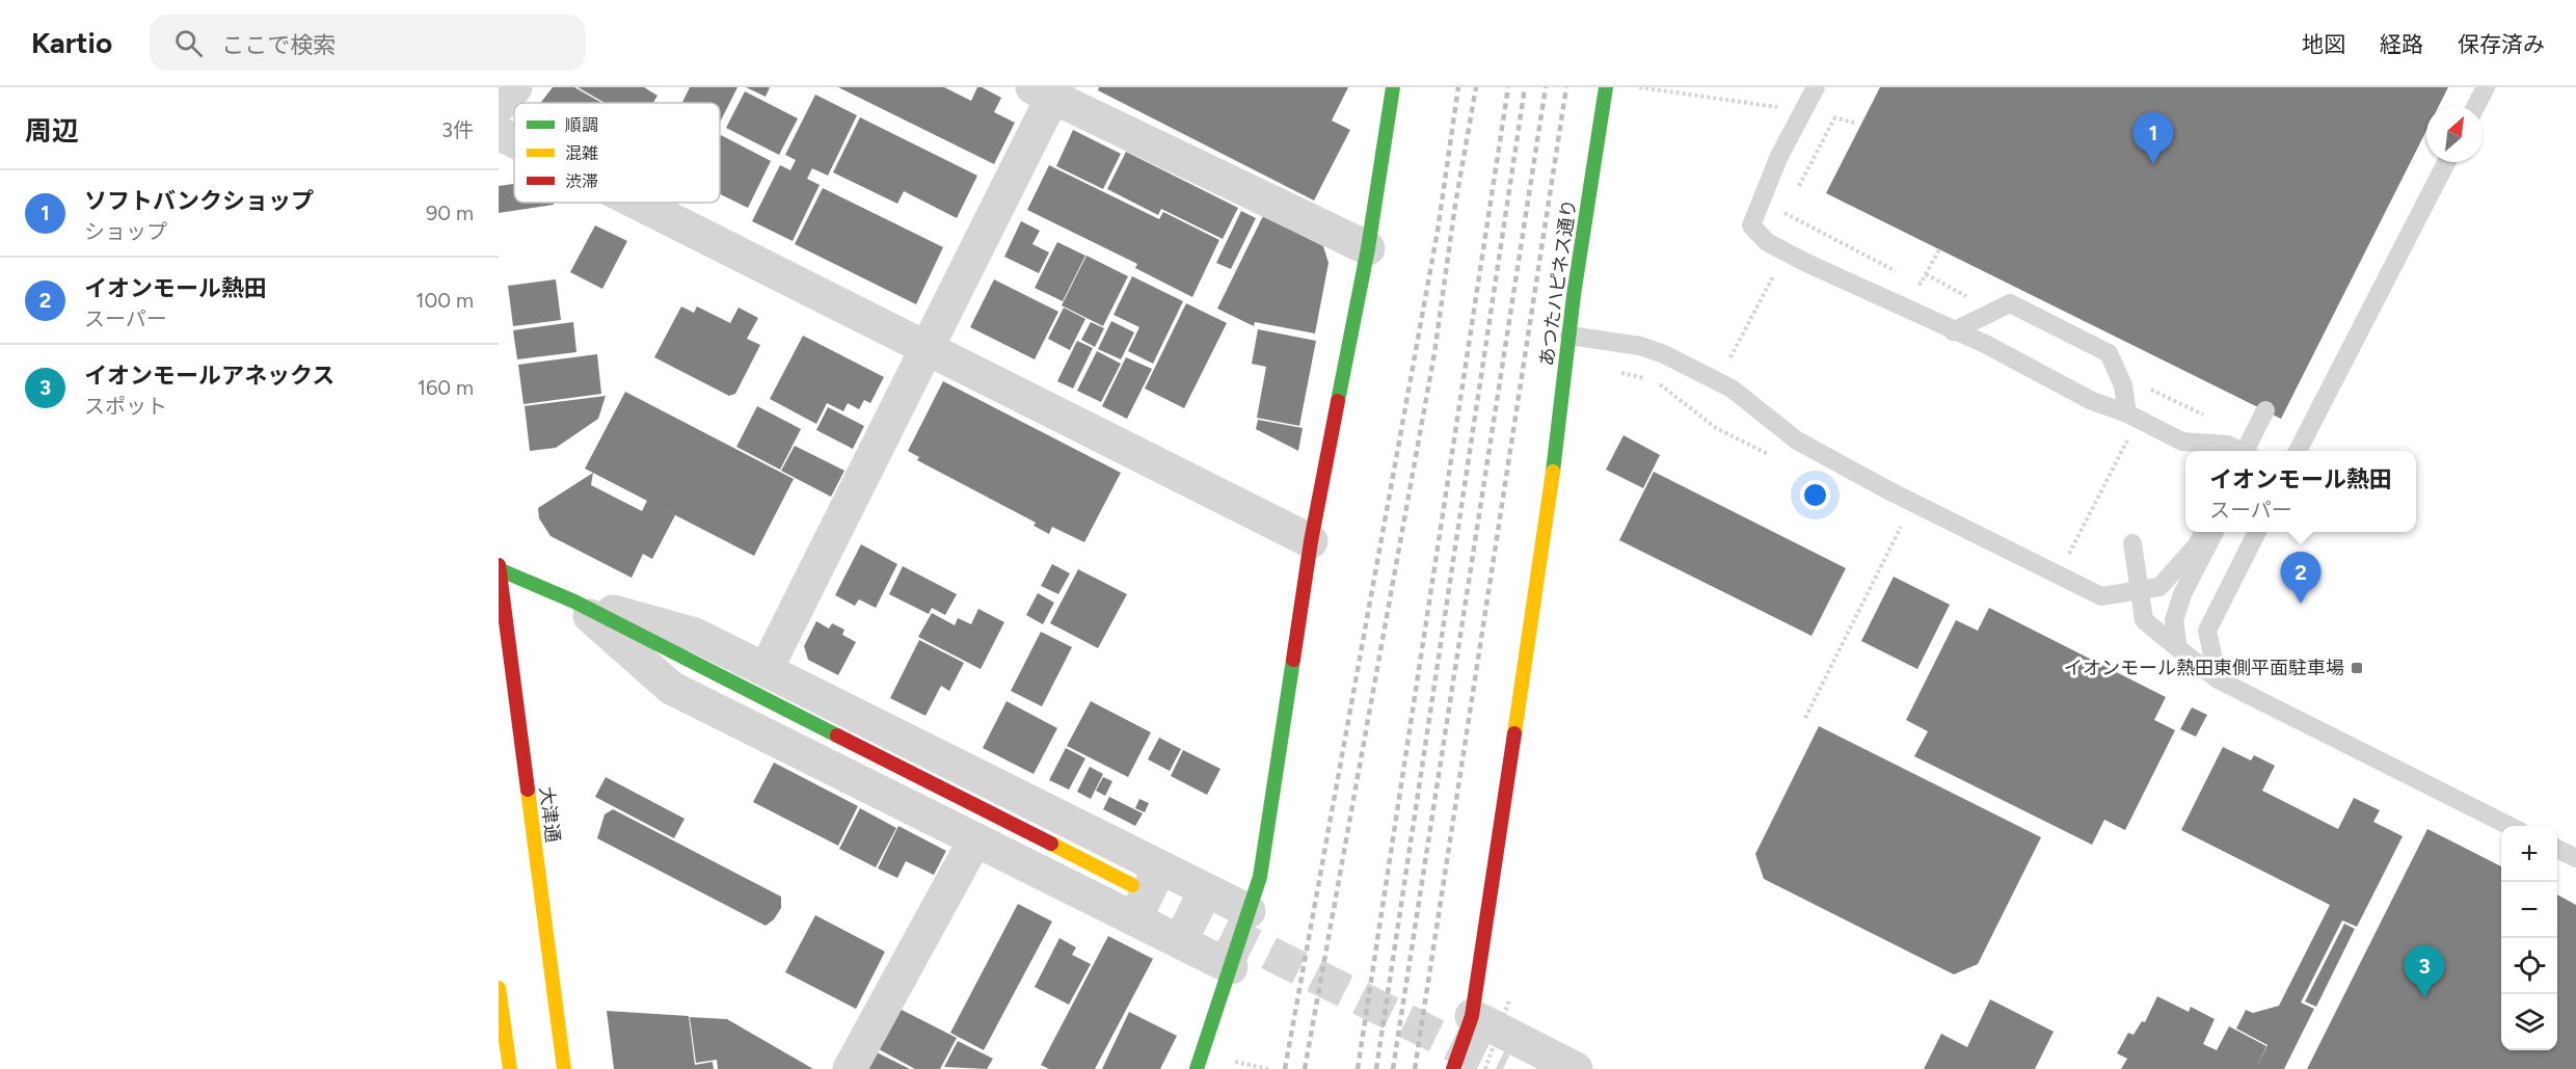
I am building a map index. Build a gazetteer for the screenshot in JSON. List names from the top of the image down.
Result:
{
  "streets": {
    "street": ["あつたハピネス通り", "大津通"]
  },
  "places": {
    "transit": ["イオンモール熱田東側平面駐車場"]
  },
  "legend": ["順調", "混雑", "渋滞"],
  "north": "top right",
  "page": {
    "header": "Kartio",
    "search": "ここで検索",
    "nav": ["地図", "経路", "保存済み"],
    "heading": ["周辺", "3件"],
    "pins": ["1", "2", "3"],
    "list": [
      {
        "mark": "1",
        "name": "ソフトバンクショップ",
        "note": "ショップ",
        "value": "90 m"
      },
      {
        "mark": "2",
        "name": "イオンモール熱田",
        "note": "スーパー",
        "value": "100 m"
      },
      {
        "mark": "3",
        "name": "イオンモールアネックス",
        "note": "スポット",
        "value": "160 m"
      }
    ],
    "popup": ["イオンモール熱田", "スーパー"],
    "map_buttons": ["+", "−"]
  }
}
